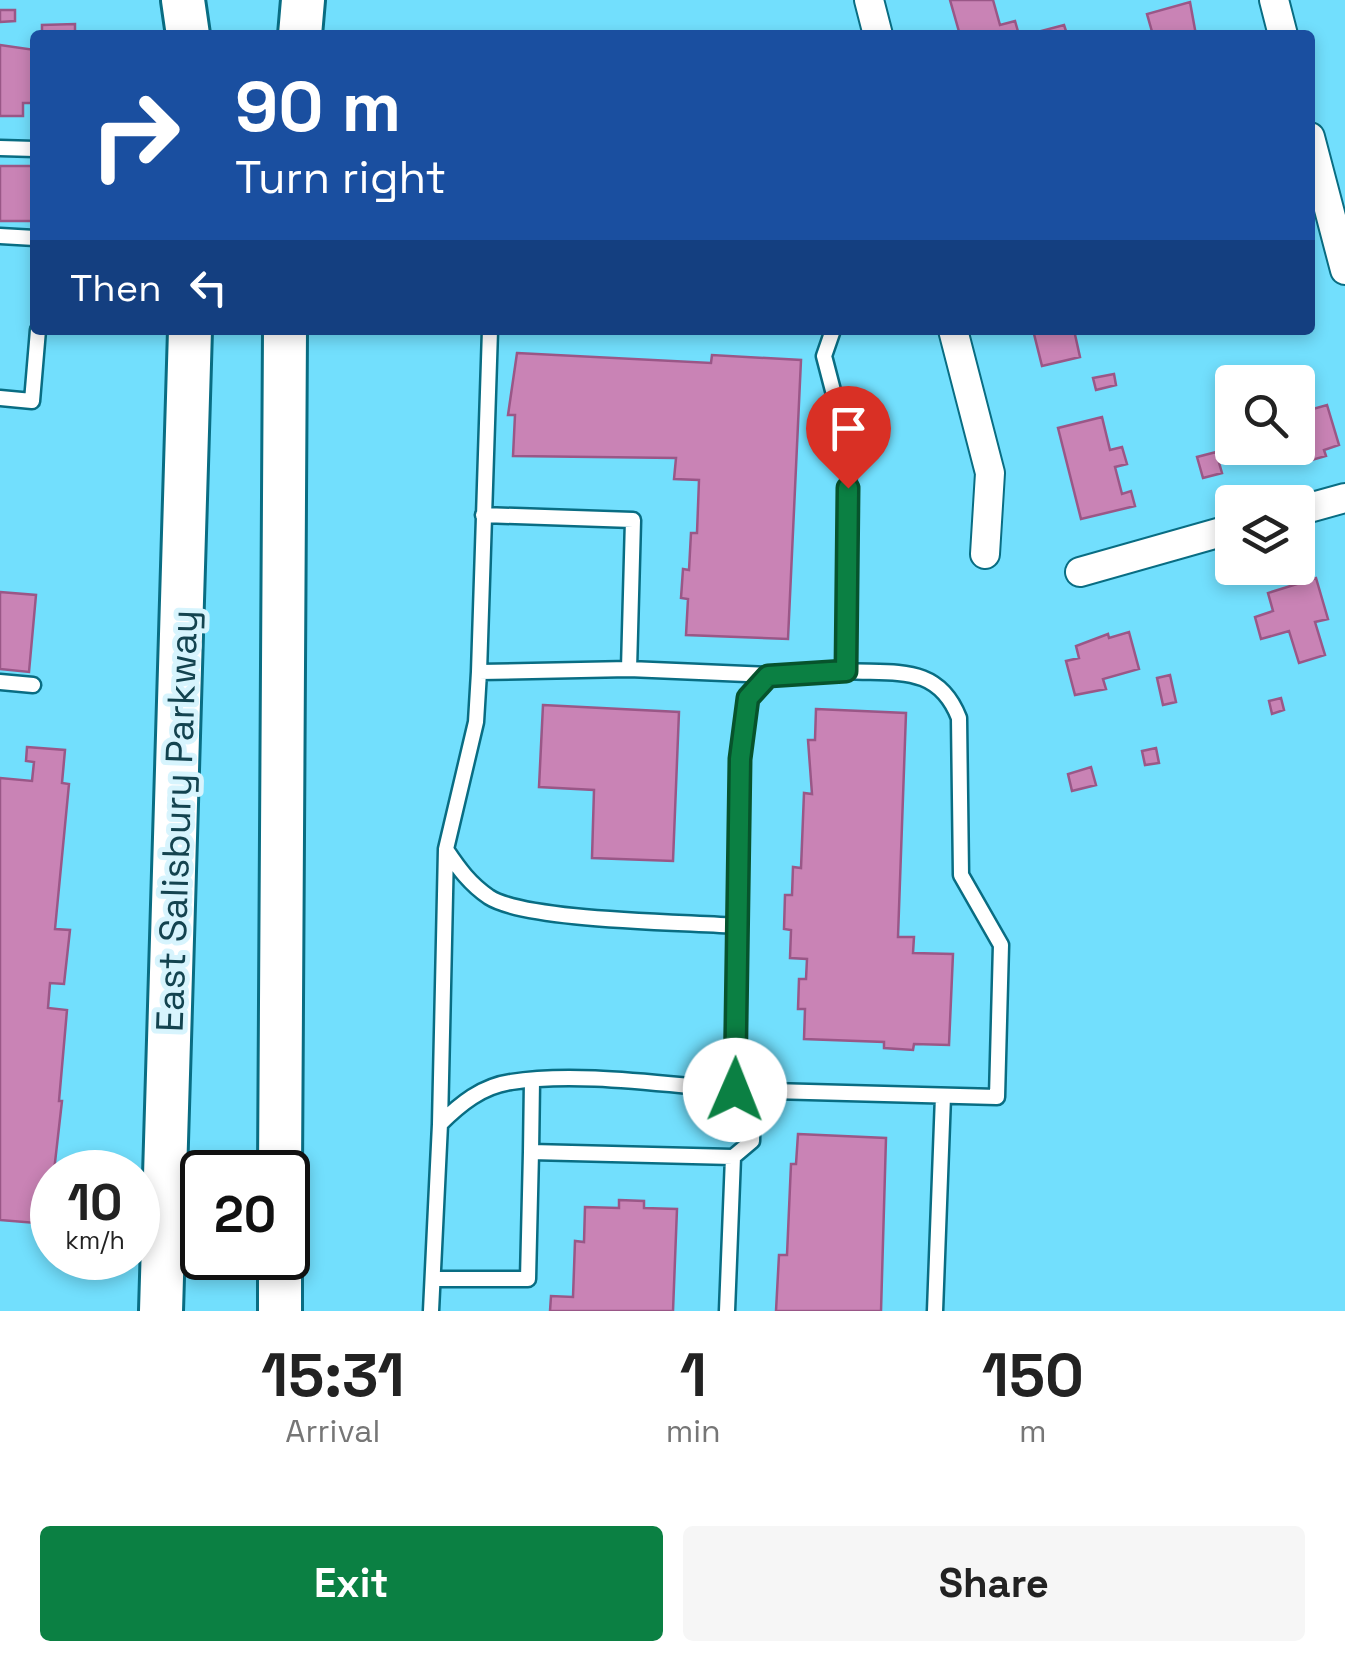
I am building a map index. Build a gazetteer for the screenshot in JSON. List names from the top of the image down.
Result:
{
  "streets": {
    "main road": ["East Salisbury Parkway"]
  },
  "page": {
    "turn": ["90 m", "Turn right"],
    "then": "Then",
    "speed": "10 km/h",
    "limit": "20",
    "eta": [
      "15:31",
      "Arrival",
      "1",
      "min",
      "150",
      "m"
    ],
    "buttons": ["Exit", "Share"]
  }
}
